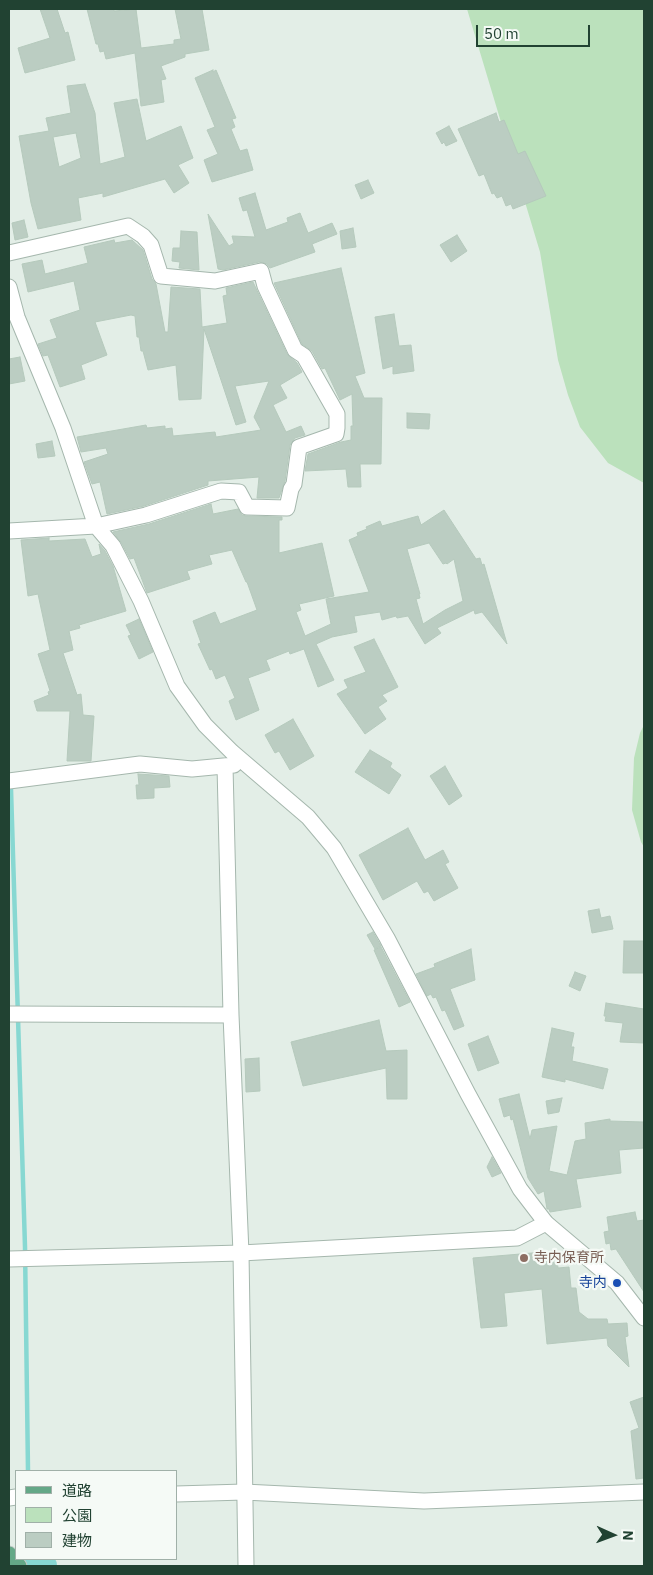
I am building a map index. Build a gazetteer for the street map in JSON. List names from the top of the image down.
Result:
{
  "places": ["寺内保育所", "寺内"],
  "legend": ["道路", "公園", "建物"],
  "scale_bar": "50 m",
  "north": "right"
}
